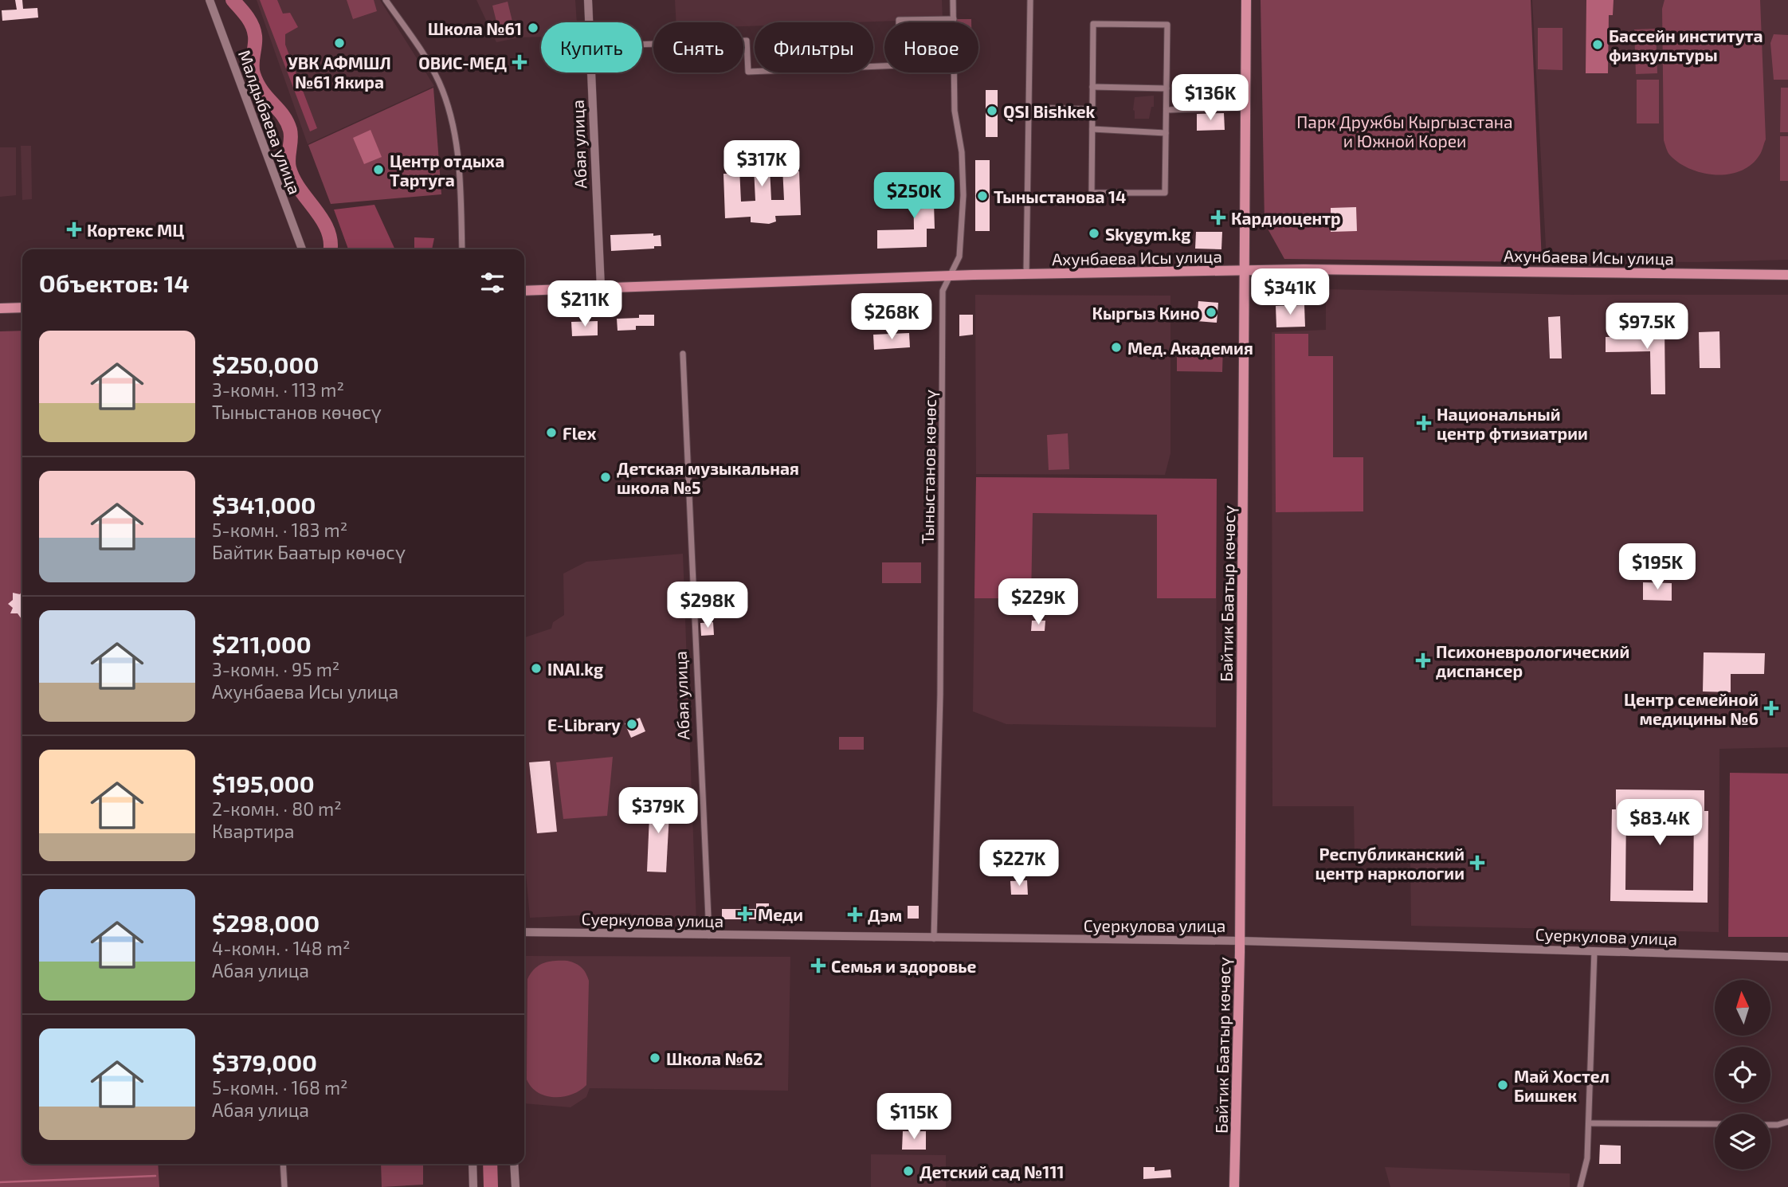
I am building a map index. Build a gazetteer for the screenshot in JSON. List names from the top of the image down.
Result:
{
  "streets": {
    "main road": ["Ахунбаева Исы улица", "Байтик Баатыр көчөсү"],
    "street": [
      "Малдыбаева улица",
      "Абая улица",
      "Тыныстанов көчөсү",
      "Суеркулова улица"
    ]
  },
  "crossings": [
    ["Абая улица", "Ахунбаева Исы улица"],
    ["Абая улица", "Суеркулова улица"],
    ["Ахунбаева Исы улица", "Тыныстанов көчөсү"],
    ["Ахунбаева Исы улица", "Байтик Баатыр көчөсү"],
    ["Тыныстанов көчөсү", "Суеркулова улица"],
    ["Байтик Баатыр көчөсү", "Суеркулова улица"]
  ],
  "parks": ["Парк Дружбы Кыргызстана и Южной Кореи"],
  "places": {
    "other": [
      "Школа №61",
      "УВК АФМШЛ №61 Якира",
      "Бассейн института физкультуры",
      "QSI Bishkek",
      "Центр отдыха Тартуга",
      "Тыныстанова 14",
      "Skygym.kg",
      "Кыргыз Кино",
      "Мед. Академия",
      "Flex",
      "Детская музыкальная школа №5",
      "INAI.kg",
      "E-Library",
      "Школа №62",
      "Май Хостел Бишкек",
      "Детский сад №111"
    ],
    "health": [
      "ОВИС-МЕД",
      "Кардиоцентр",
      "Кортекс МЦ",
      "Национальный центр фтизиатрии",
      "Психоневрологический диспансер",
      "Центр семейной медицины №6",
      "Республиканский центр наркологии",
      "Меди",
      "Дэм",
      "Семья и здоровье"
    ]
  },
  "north": "top",
  "page": {
    "chip": [
      "Купить",
      "Снять",
      "Фильтры",
      "Новое"
    ],
    "price": [
      "$136K",
      "$317K",
      "$250K",
      "$341K",
      "$211K",
      "$268K",
      "$97.5K",
      "$195K",
      "$229K",
      "$298K",
      "$379K",
      "$83.4K",
      "$227K",
      "$115K"
    ],
    "heading": "Объектов: 14",
    "list": [
      {
        "name": "$250,000",
        "note": "3-комн. · 113 m² · Тыныстанов көчөсү"
      },
      {
        "name": "$341,000",
        "note": "5-комн. · 183 m² · Байтик Баатыр көчөсү"
      },
      {
        "name": "$211,000",
        "note": "3-комн. · 95 m² · Ахунбаева Исы улица"
      },
      {
        "name": "$195,000",
        "note": "2-комн. · 80 m² · Квартира"
      },
      {
        "name": "$298,000",
        "note": "4-комн. · 148 m² · Абая улица"
      },
      {
        "name": "$379,000",
        "note": "5-комн. · 168 m² · Абая улица"
      }
    ]
  }
}
